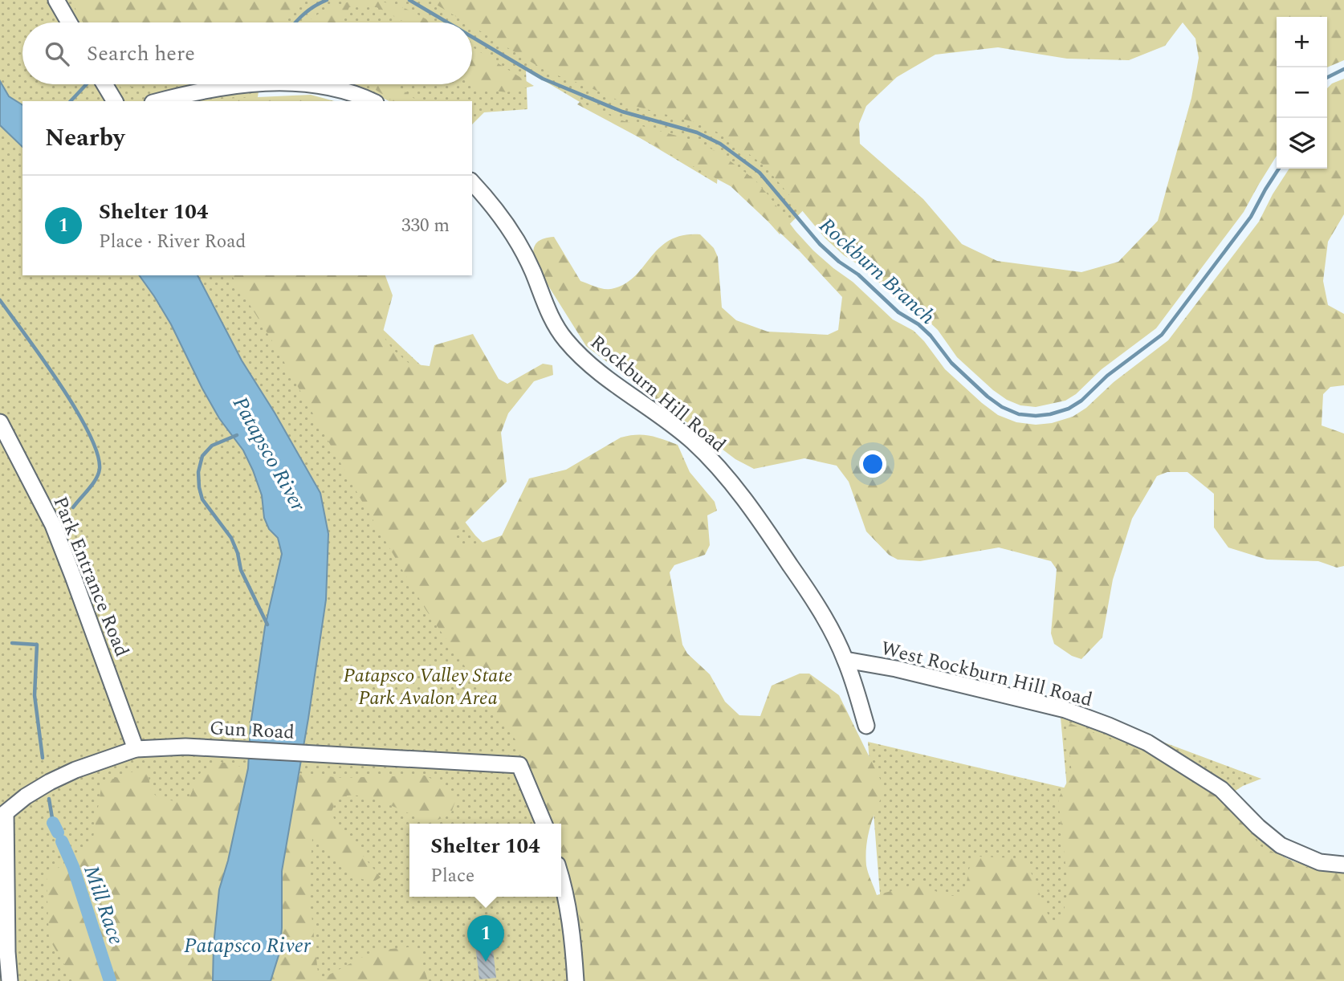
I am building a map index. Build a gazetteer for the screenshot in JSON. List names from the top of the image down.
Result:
{
  "streets": {
    "street": [
      "Rockburn Hill Road",
      "Park Entrance Road",
      "West Rockburn Hill Road",
      "Gun Road"
    ]
  },
  "crossings": [
    ["Rockburn Hill Road", "West Rockburn Hill Road"],
    ["Park Entrance Road", "Gun Road"]
  ],
  "water": ["Rockburn Branch", "Patapsco River", "Mill Race"],
  "parks": ["Patapsco Valley State Park Avalon Area"],
  "page": {
    "map_buttons": ["+", "−"],
    "search": "Search here",
    "heading": "Nearby",
    "list": [
      {
        "mark": "1",
        "name": "Shelter 104",
        "note": "Place · River Road",
        "value": "330 m"
      }
    ],
    "popup": ["Shelter 104", "Place"],
    "pins": "1"
  }
}
